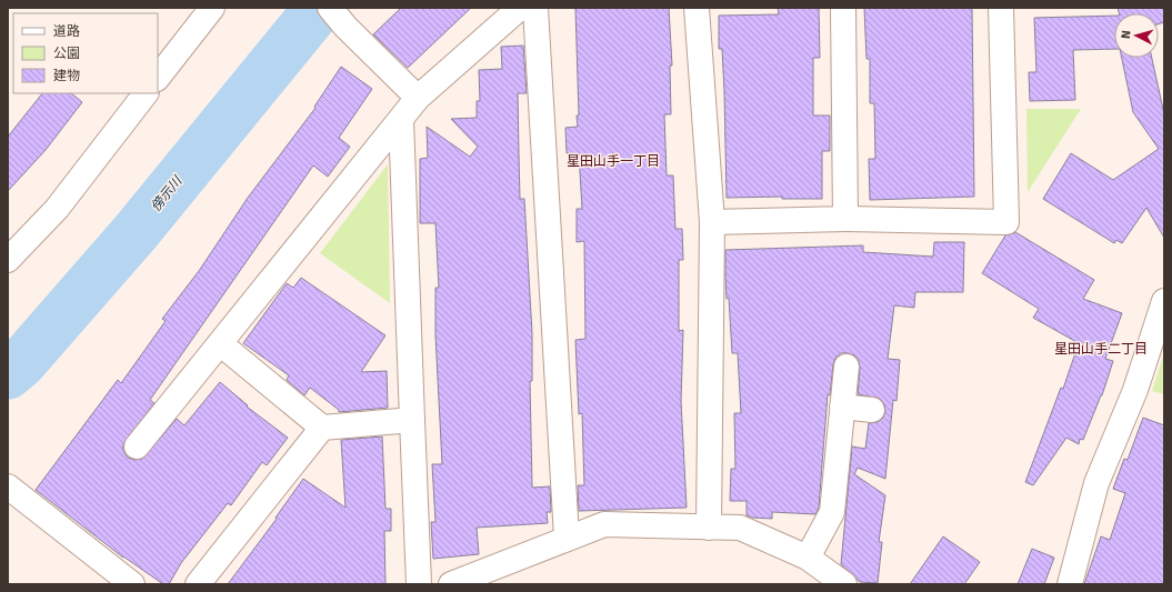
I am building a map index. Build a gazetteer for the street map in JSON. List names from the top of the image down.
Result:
{
  "districts": ["星田山手一丁目", "星田山手二丁目"],
  "water": ["傍示川"],
  "legend": ["道路", "公園", "建物"],
  "north": "left"
}
